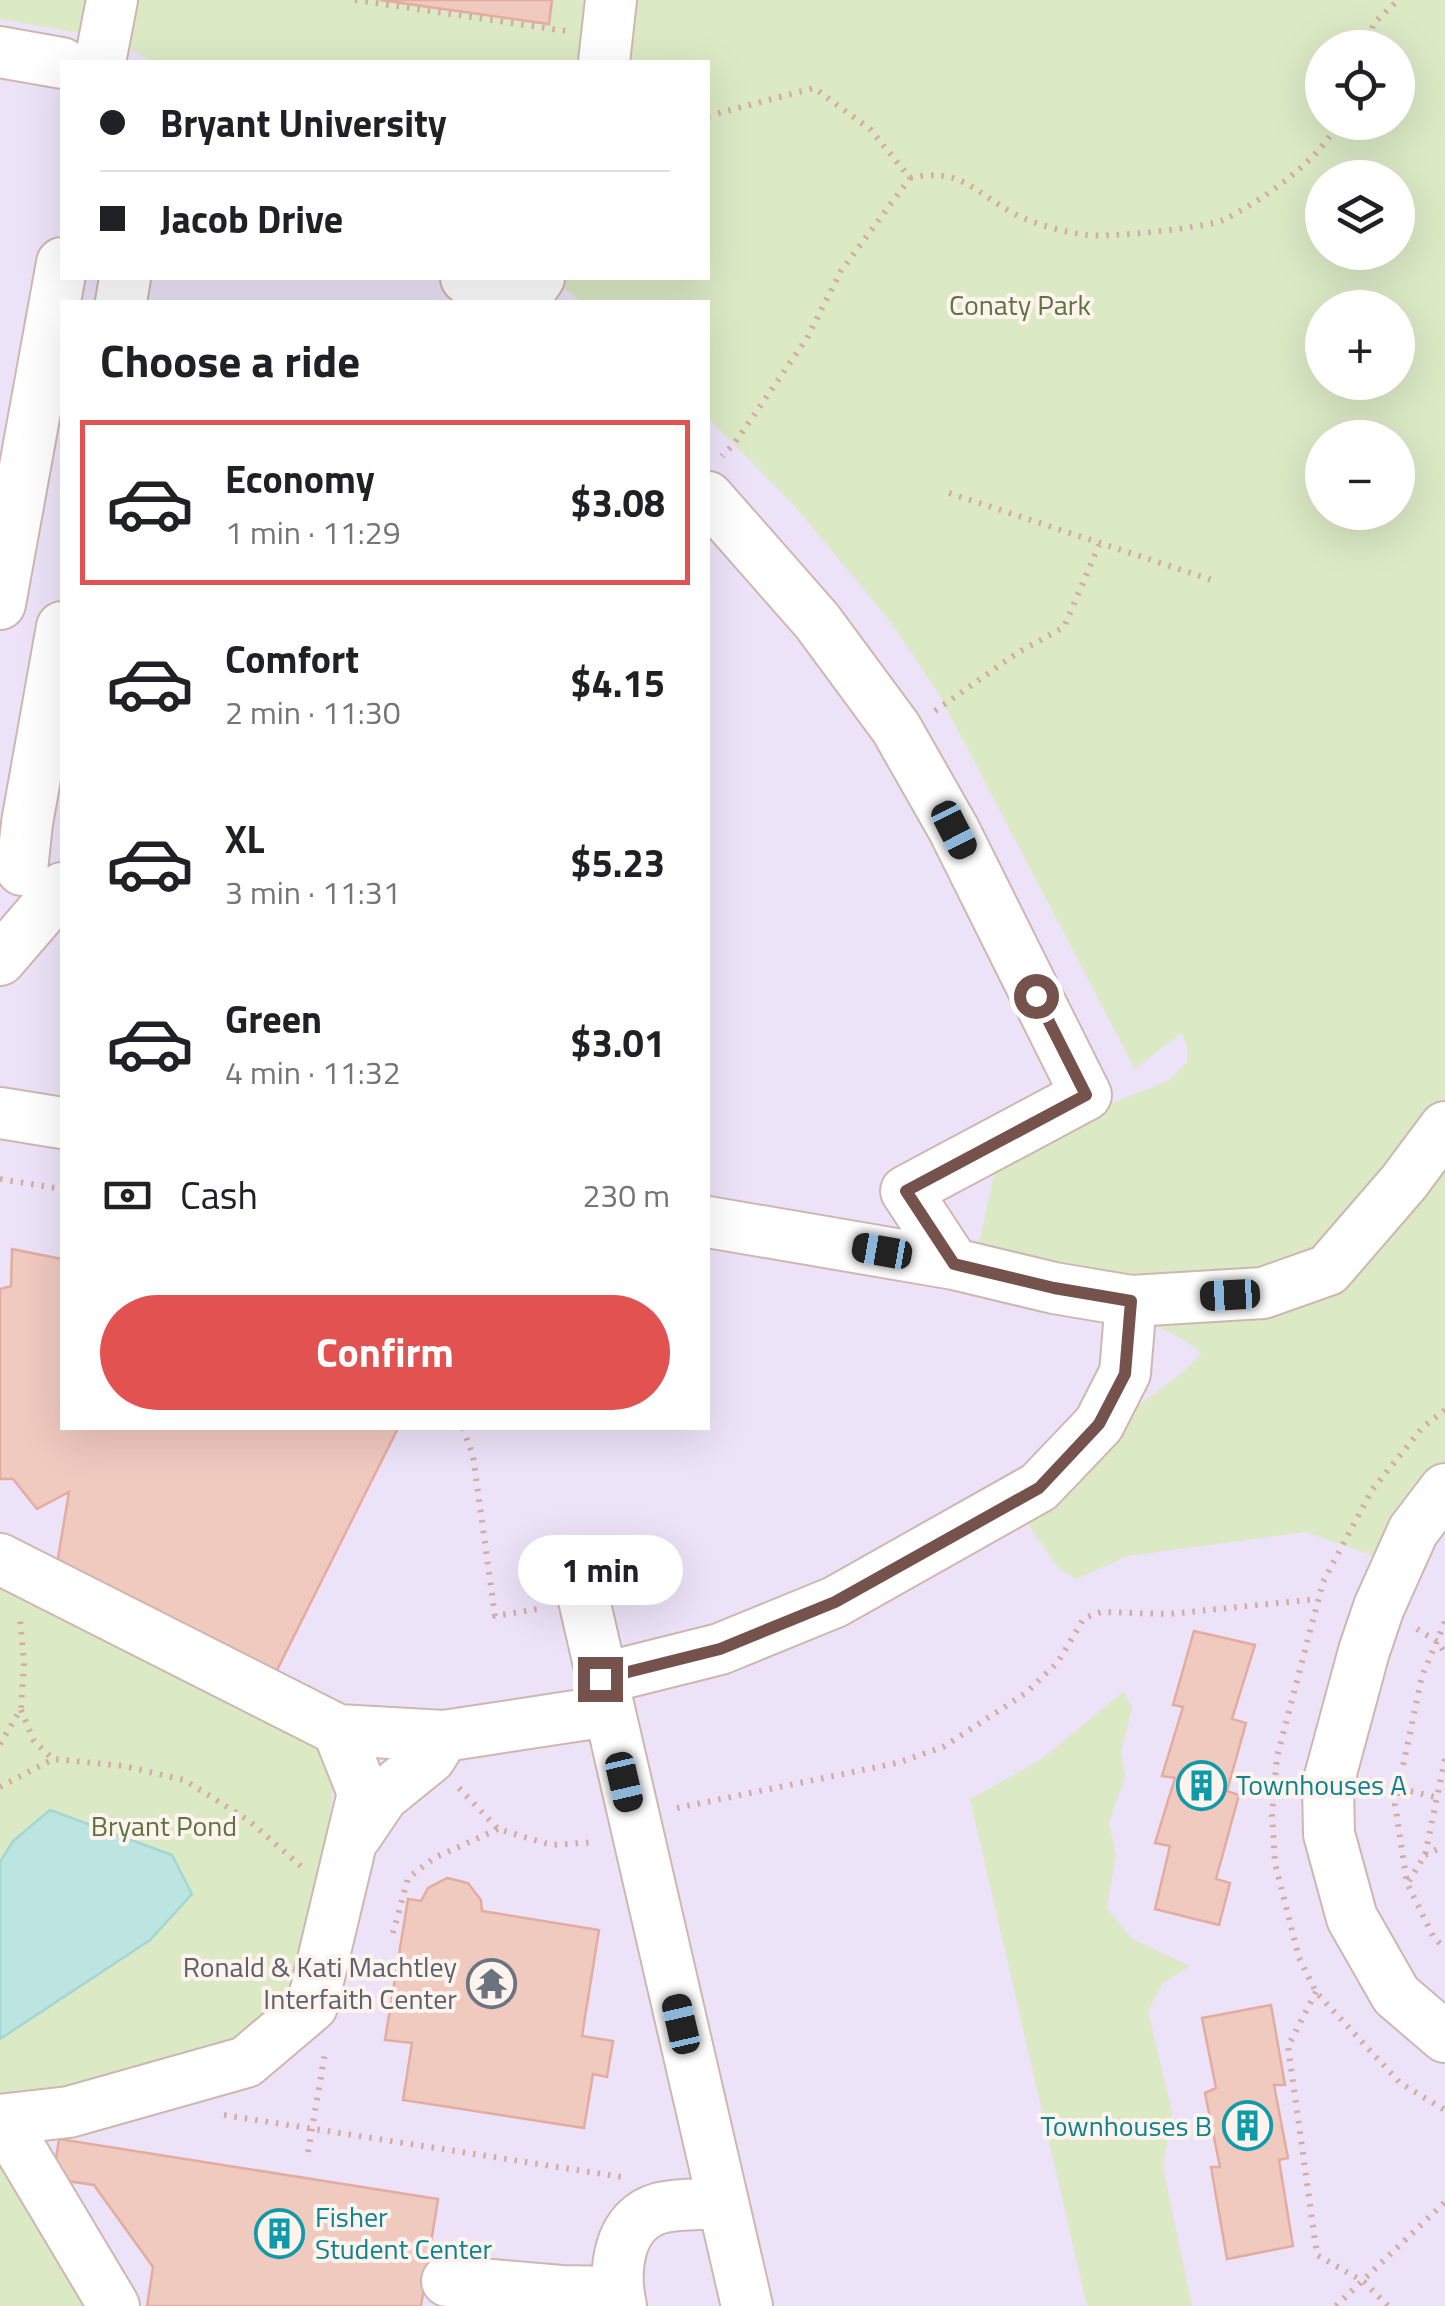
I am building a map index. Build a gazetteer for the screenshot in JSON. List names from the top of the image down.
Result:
{
  "parks": ["Conaty Park", "Bryant Pond"],
  "places": {
    "building": ["Townhouses A", "Townhouses B", "Fisher Student Center"],
    "temple": ["Ronald & Kati Machtley Interfaith Center"]
  },
  "page": {
    "map_buttons": ["+", "−"],
    "banner": ["Bryant University", "Jacob Drive"],
    "heading": "Choose a ride",
    "list": [
      {
        "name": "Economy",
        "note": "1 min · 11:29",
        "value": "$3.08"
      },
      {
        "name": "Comfort",
        "note": "2 min · 11:30",
        "value": "$4.15"
      },
      {
        "name": "XL",
        "note": "3 min · 11:31",
        "value": "$5.23"
      },
      {
        "name": "Green",
        "note": "4 min · 11:32",
        "value": "$3.01"
      }
    ],
    "pay": ["Cash", "230 m"],
    "buttons": "Confirm",
    "bubble": "1 min"
  }
}
